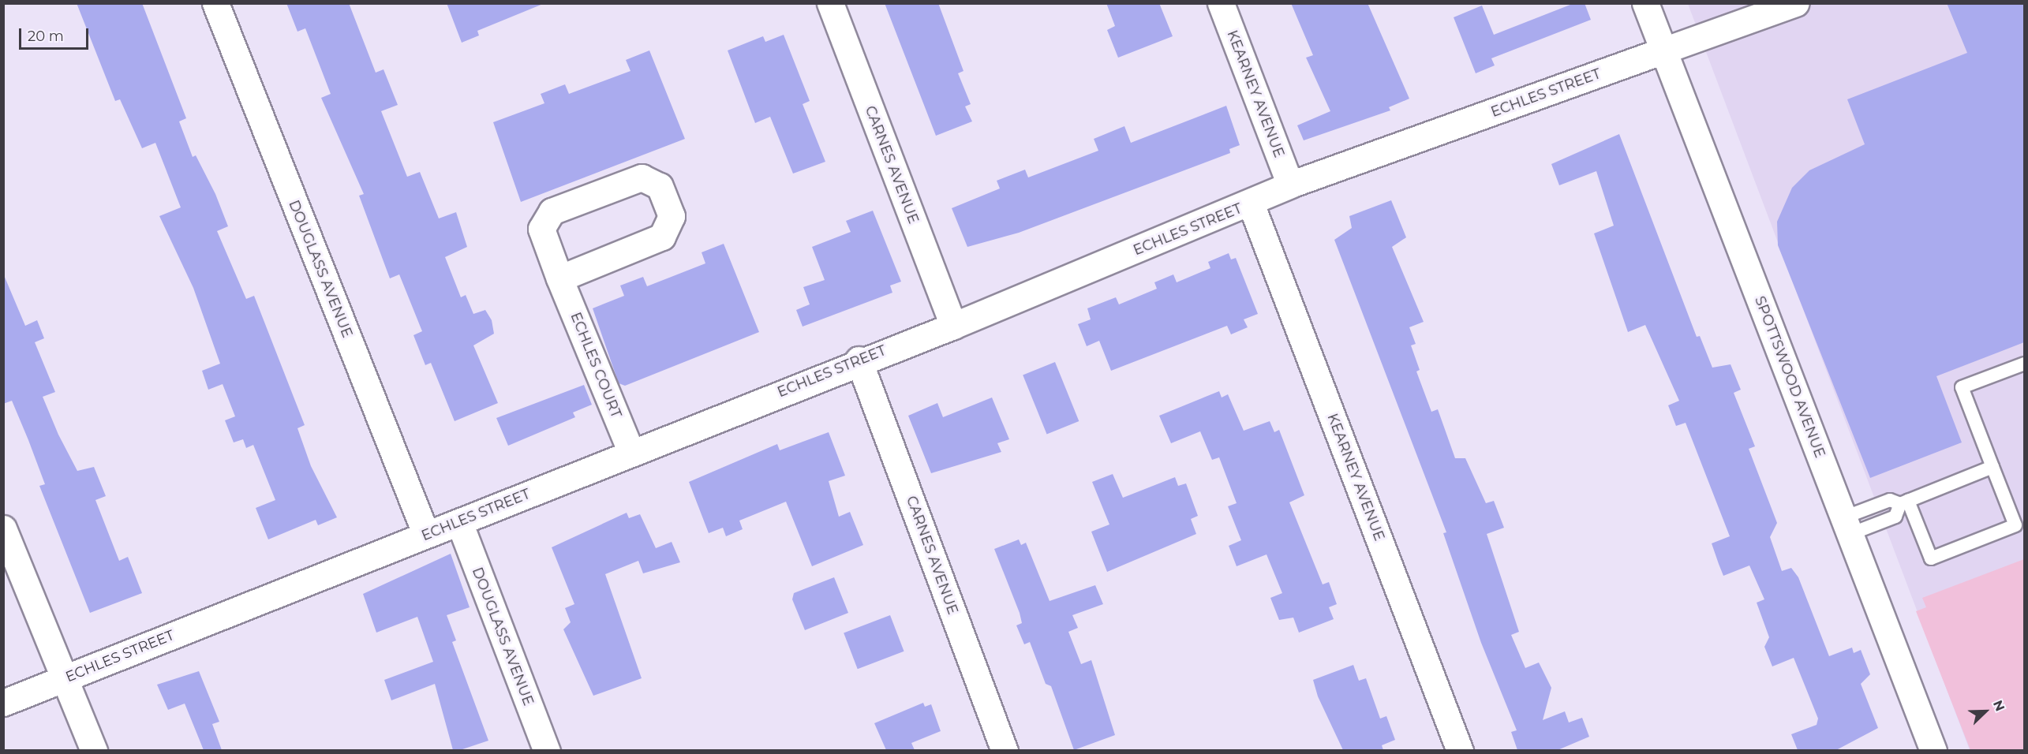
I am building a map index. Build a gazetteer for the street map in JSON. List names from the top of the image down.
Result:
{
  "streets": {
    "street": [
      "ECHLES STREET",
      "KEARNEY AVENUE",
      "CARNES AVENUE",
      "DOUGLASS AVENUE",
      "ECHLES COURT",
      "SPOTTSWOOD AVENUE"
    ]
  },
  "crossings": [
    ["ECHLES STREET", "KEARNEY AVENUE"],
    ["ECHLES STREET", "CARNES AVENUE"],
    ["ECHLES STREET", "DOUGLASS AVENUE"],
    ["ECHLES STREET", "ECHLES COURT"],
    ["ECHLES STREET", "SPOTTSWOOD AVENUE"]
  ],
  "scale_bar": "20 m",
  "north": "top right"
}
